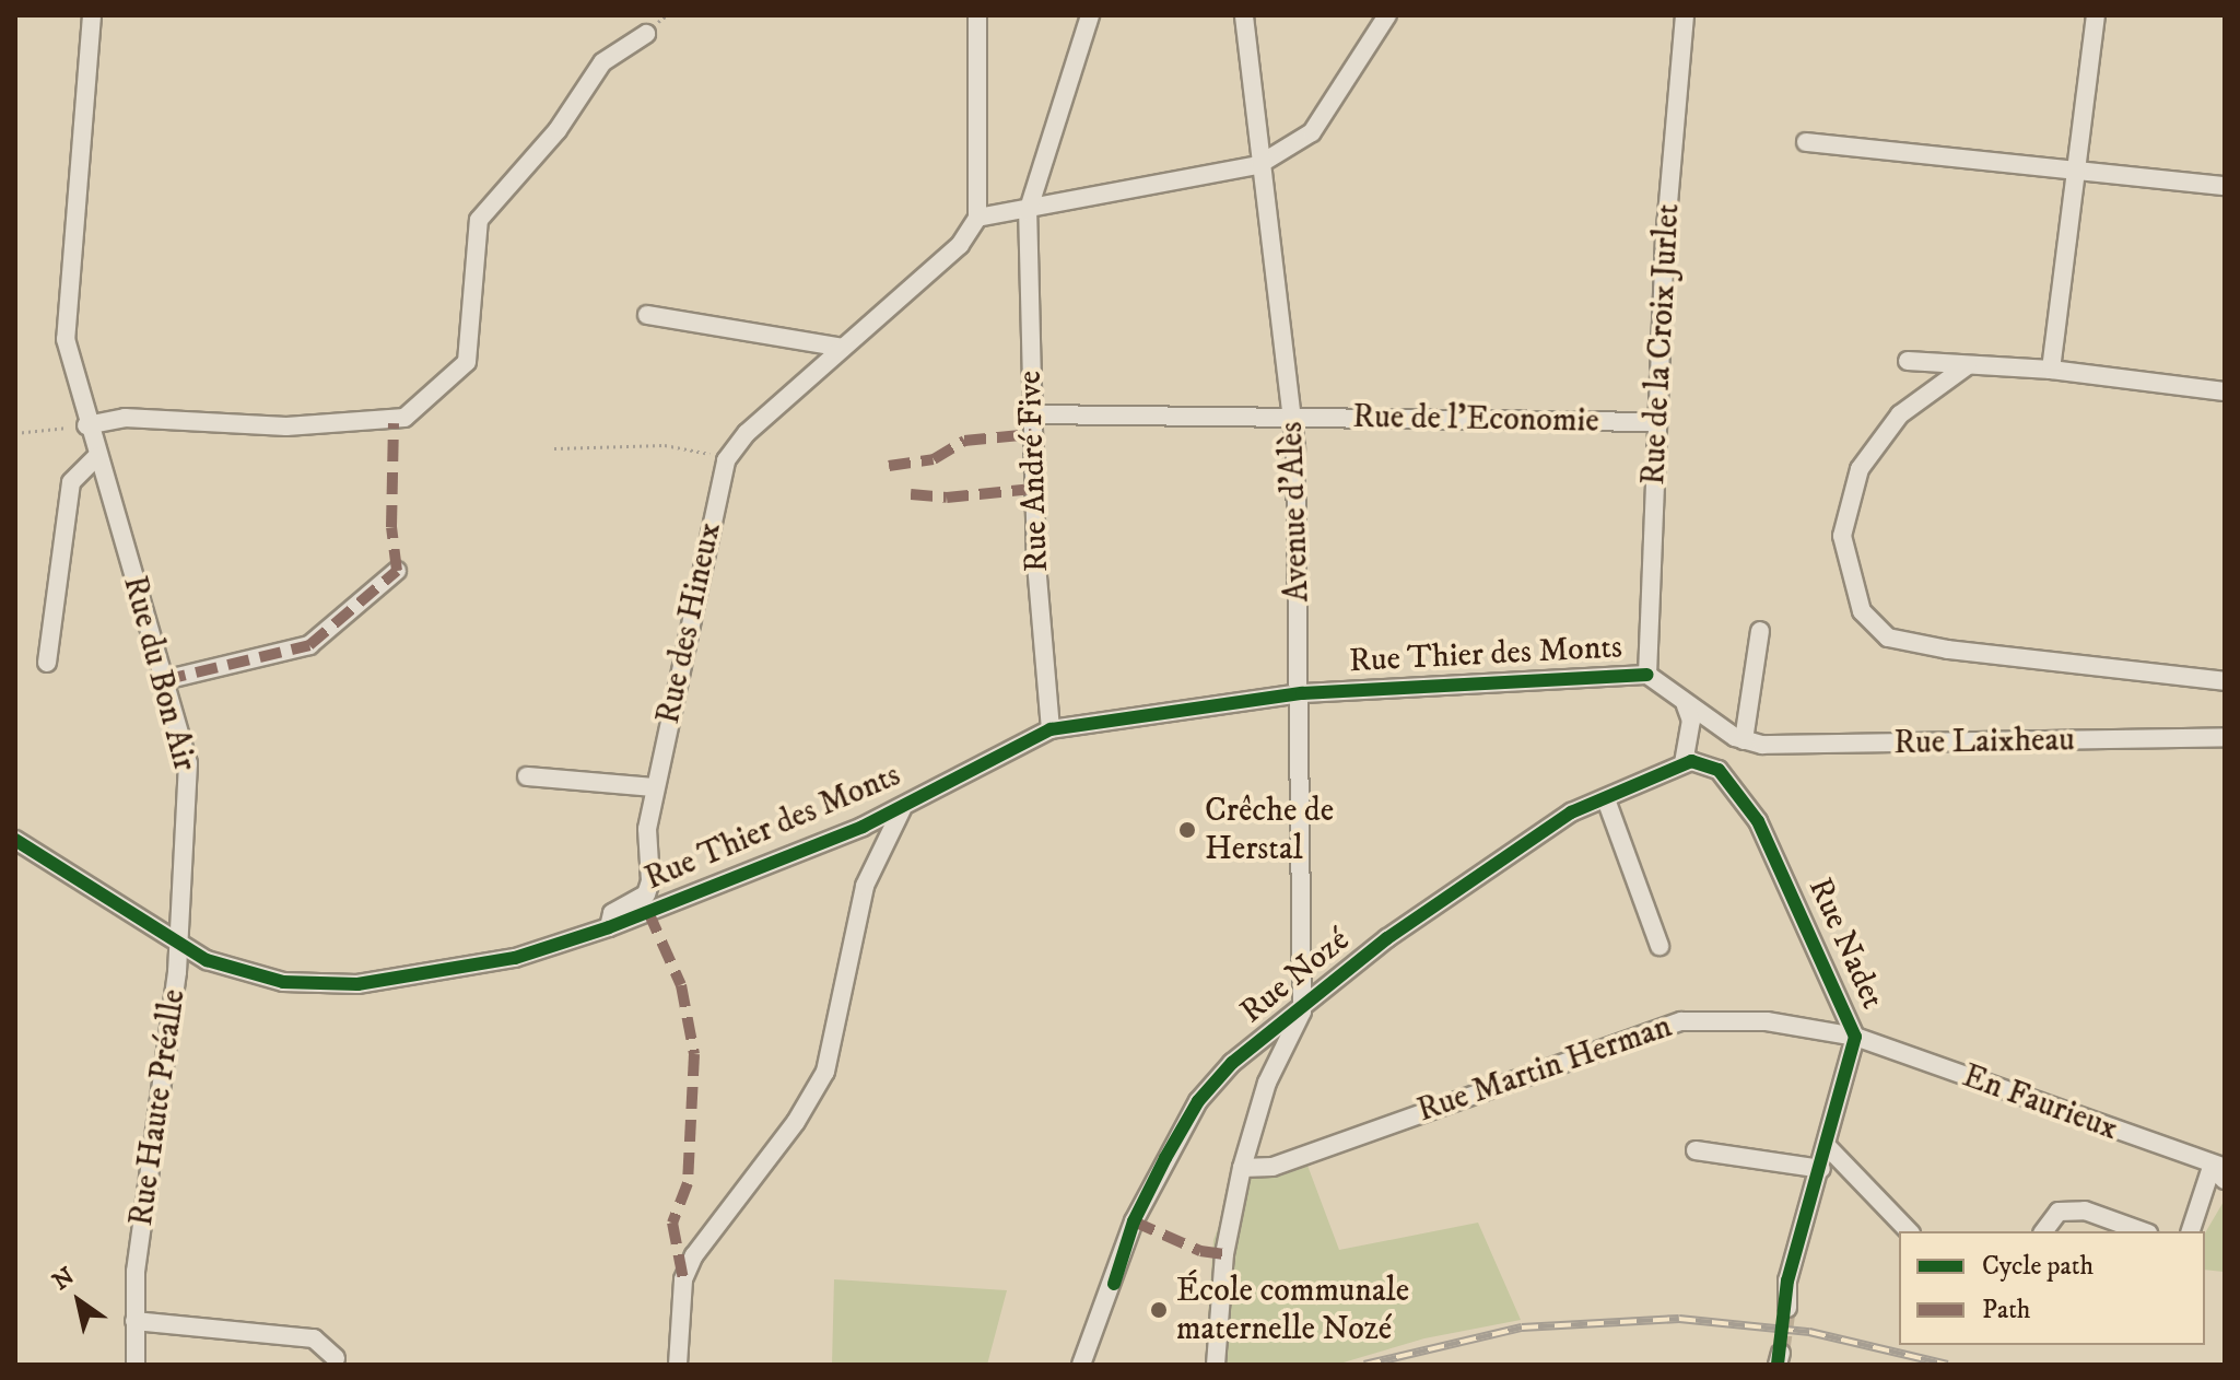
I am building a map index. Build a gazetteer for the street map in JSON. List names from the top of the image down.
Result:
{
  "streets": {
    "street": [
      "Rue de la Croix Jurlet",
      "Rue de l'Economie",
      "Rue André Five",
      "Avenue d'Alès",
      "Rue des Hineux",
      "Rue Thier des Monts",
      "Rue du Bon Air",
      "Rue Laixheau",
      "Rue Nadet",
      "Rue Nozé",
      "Rue Martin Herman",
      "En Faurieux",
      "Rue Haute Préalle"
    ]
  },
  "crossings": [
    ["Rue de la Croix Jurlet", "Rue de l'Economie"],
    ["Rue de la Croix Jurlet", "Rue Thier des Monts"],
    ["Rue de l'Economie", "Rue André Five"],
    ["Rue de l'Economie", "Avenue d'Alès"],
    ["Rue André Five", "Rue Thier des Monts"],
    ["Avenue d'Alès", "Rue Thier des Monts"],
    ["Avenue d'Alès", "Rue Nozé"],
    ["Rue des Hineux", "Rue Thier des Monts"],
    ["Rue Thier des Monts", "Rue du Bon Air"],
    ["Rue Thier des Monts", "Rue Haute Préalle"],
    ["Rue du Bon Air", "Rue Haute Préalle"],
    ["Rue Nadet", "Rue Martin Herman"],
    ["Rue Nadet", "En Faurieux"],
    ["Rue Martin Herman", "En Faurieux"]
  ],
  "places": ["Crêche de Herstal", "École communale maternelle Nozé"],
  "legend": ["Cycle path", "Path"],
  "north": "top left"
}
